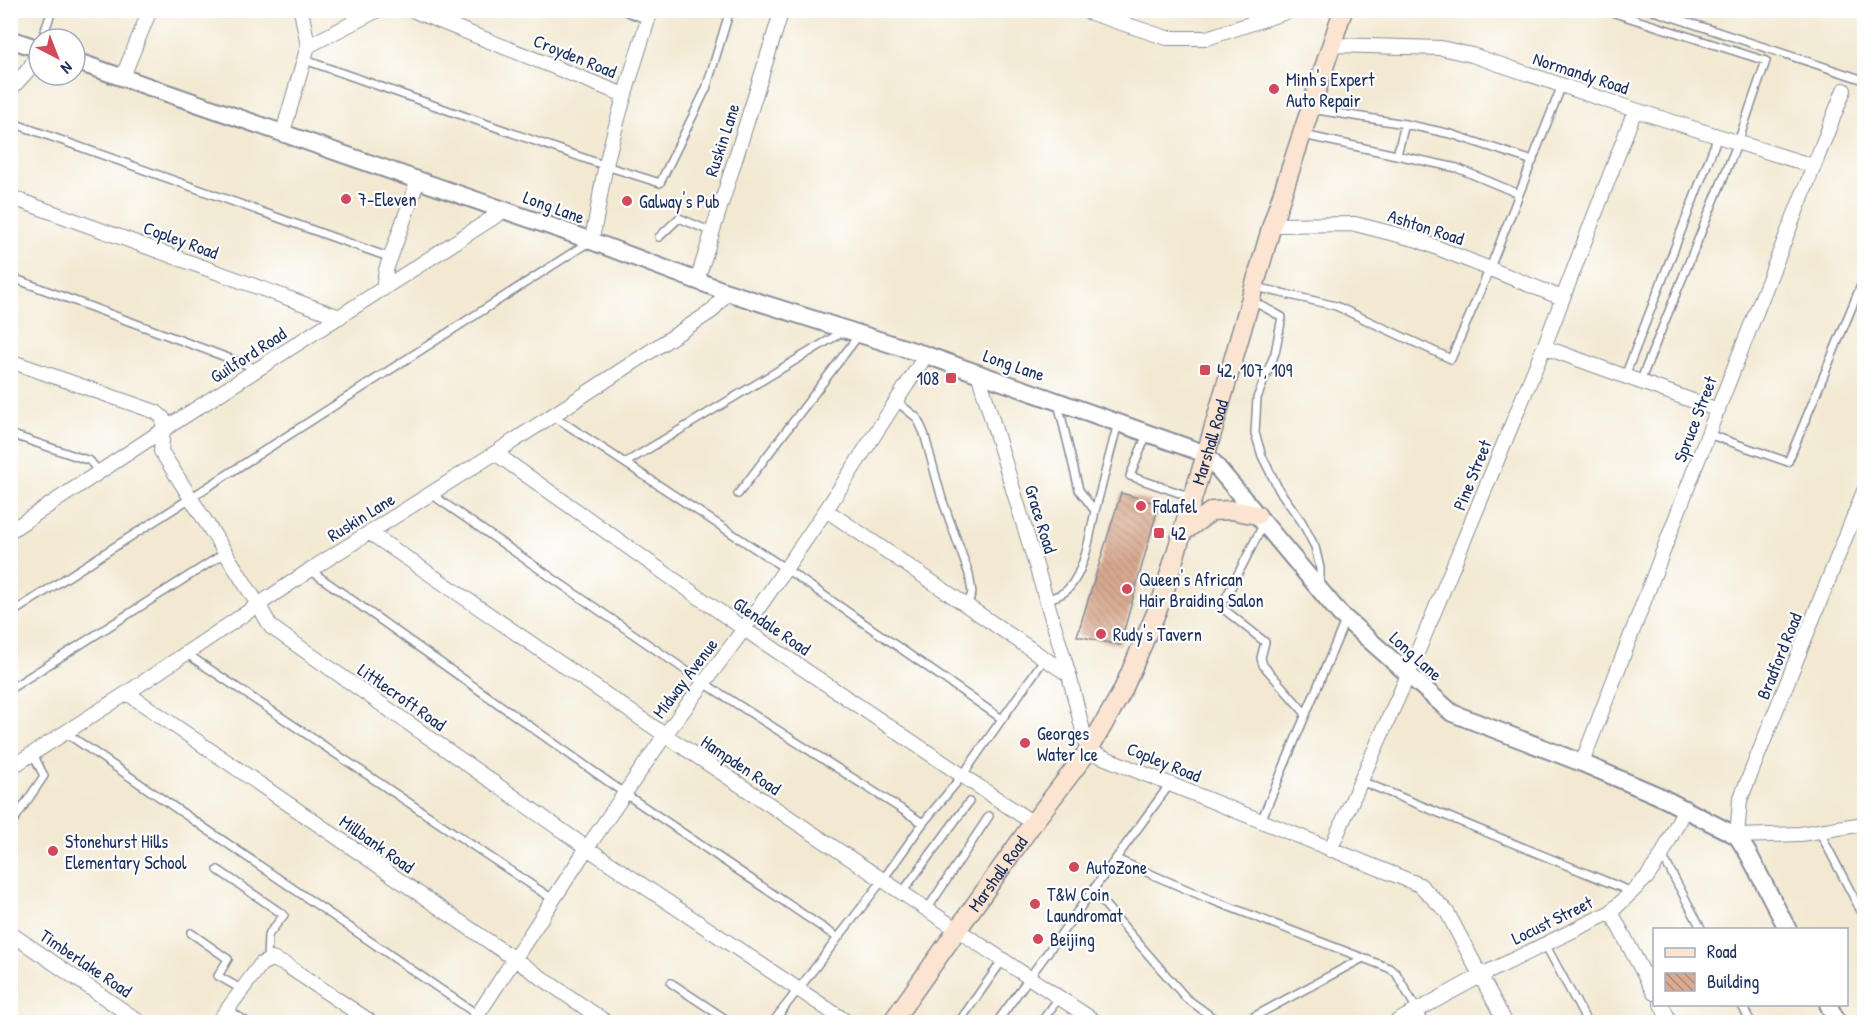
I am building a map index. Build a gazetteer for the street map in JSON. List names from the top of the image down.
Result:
{
  "streets": {
    "main road": ["Marshall Road"],
    "street": [
      "Croyden Road",
      "Normandy Road",
      "Ruskin Lane",
      "Long Lane",
      "Ashton Road",
      "Copley Road",
      "Guilford Road",
      "Spruce Street",
      "Pine Street",
      "Grace Road",
      "Glendale Road",
      "Bradford Road",
      "Midway Avenue",
      "Littlecroft Road",
      "Hampden Road",
      "Millbank Road",
      "Locust Street",
      "Timberlake Road"
    ]
  },
  "crossings": [
    ["Normandy Road", "Spruce Street"],
    ["Normandy Road", "Marshall Road"],
    ["Normandy Road", "Pine Street"],
    ["Ruskin Lane", "Long Lane"],
    ["Ruskin Lane", "Glendale Road"],
    ["Ruskin Lane", "Littlecroft Road"],
    ["Ruskin Lane", "Hampden Road"],
    ["Ruskin Lane", "Millbank Road"],
    ["Long Lane", "Guilford Road"],
    ["Long Lane", "Spruce Street"],
    ["Long Lane", "Marshall Road"],
    ["Long Lane", "Pine Street"],
    ["Long Lane", "Grace Road"],
    ["Long Lane", "Bradford Road"],
    ["Long Lane", "Midway Avenue"],
    ["Long Lane", "Locust Street"],
    ["Ashton Road", "Marshall Road"],
    ["Ashton Road", "Pine Street"],
    ["Copley Road", "Guilford Road"],
    ["Copley Road", "Marshall Road"],
    ["Copley Road", "Pine Street"],
    ["Copley Road", "Locust Street"],
    ["Guilford Road", "Littlecroft Road"],
    ["Marshall Road", "Glendale Road"],
    ["Marshall Road", "Hampden Road"],
    ["Glendale Road", "Midway Avenue"],
    ["Midway Avenue", "Littlecroft Road"],
    ["Midway Avenue", "Hampden Road"],
    ["Midway Avenue", "Millbank Road"]
  ],
  "places": {
    "other": [
      "Minh's Expert Auto Repair",
      "7-Eleven",
      "Galway's Pub",
      "Falafel",
      "Queen's African Hair Braiding Salon",
      "Rudy's Tavern",
      "Georges Water Ice",
      "Stonehurst Hills Elementary School",
      "AutoZone",
      "T&W Coin Laundromat",
      "Beijing"
    ],
    "transit": ["42, 107, 109", "108", "42"]
  },
  "legend": ["Road", "Building"],
  "north": "bottom right"
}
